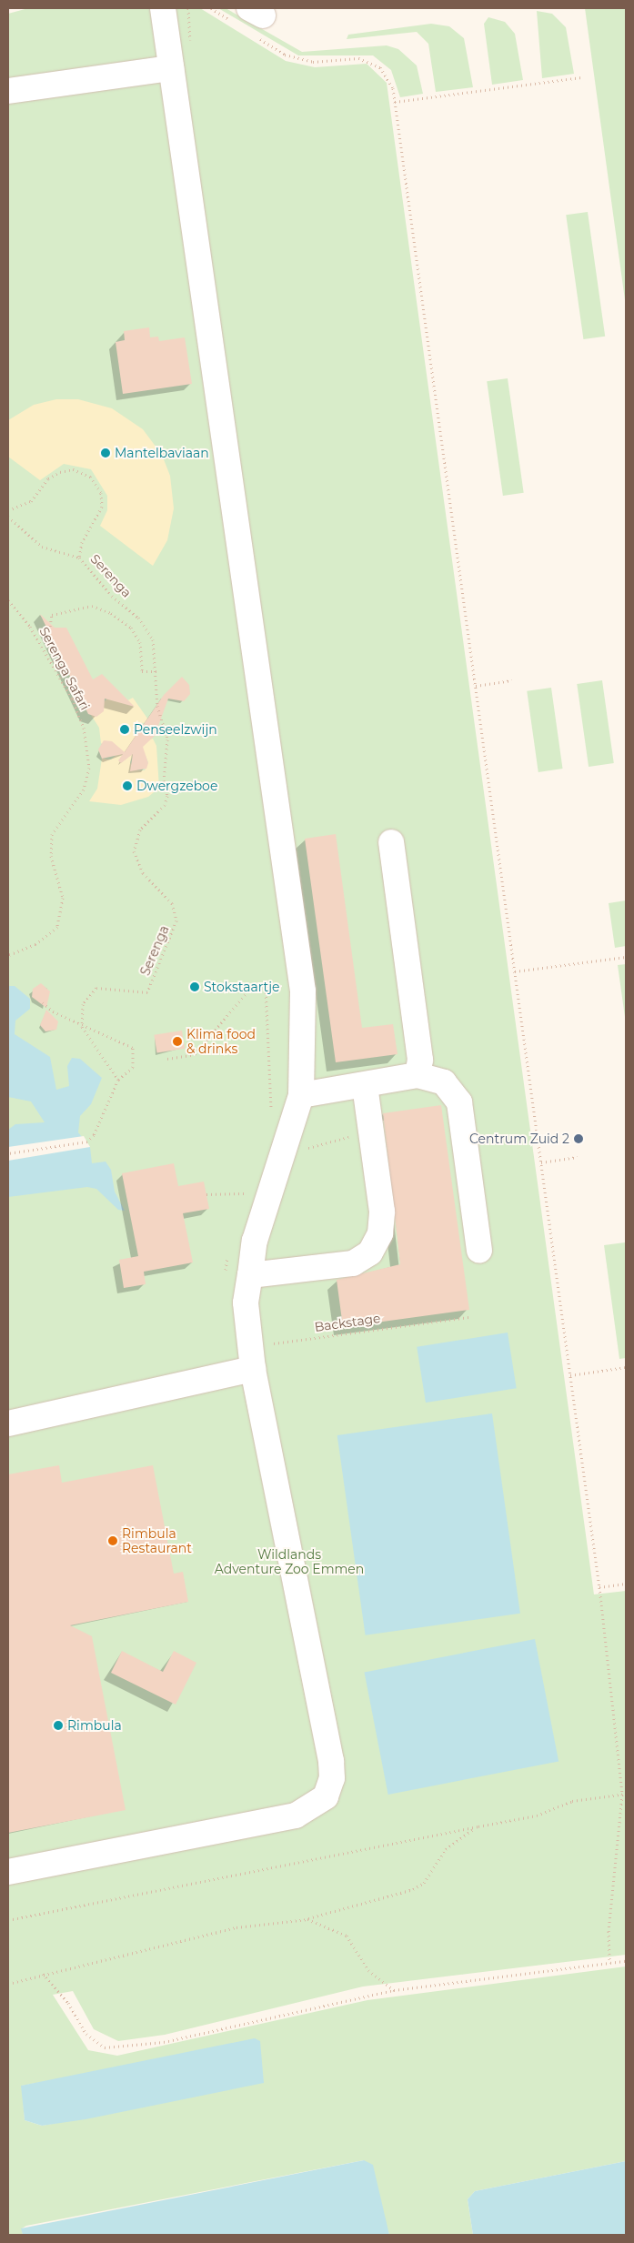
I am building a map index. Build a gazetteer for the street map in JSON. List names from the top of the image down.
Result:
{
  "streets": {
    "path": ["Serenga", "Serenga Safari", "Backstage"]
  },
  "parks": ["Wildlands Adventure Zoo Emmen"],
  "places": [
    "Mantelbaviaan",
    "Penseelzwijn",
    "Dwergzeboe",
    "Stokstaartje",
    "Klima food & drinks",
    "Centrum Zuid 2",
    "Rimbula Restaurant",
    "Rimbula"
  ]
}
